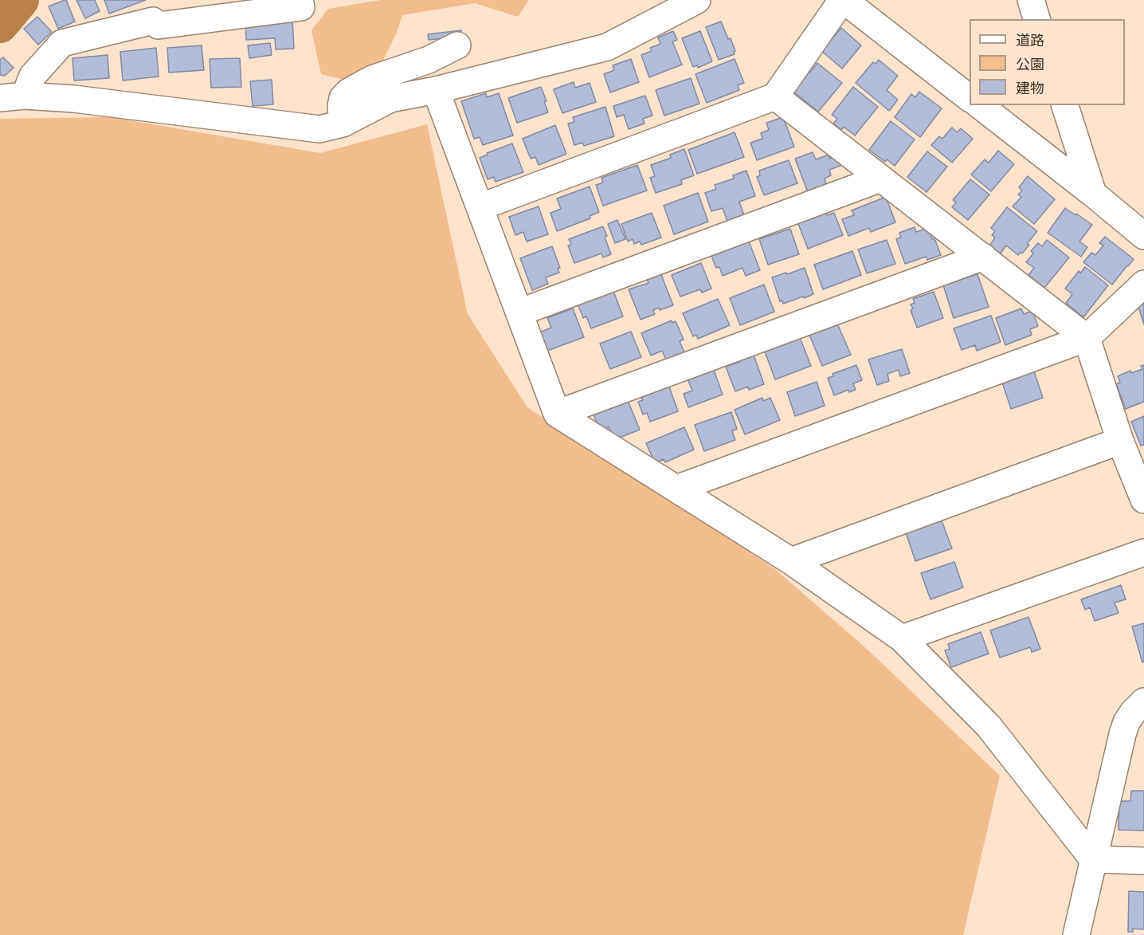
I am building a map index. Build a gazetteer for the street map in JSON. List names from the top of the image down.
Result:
{
  "legend": ["道路", "公園", "建物"]
}
